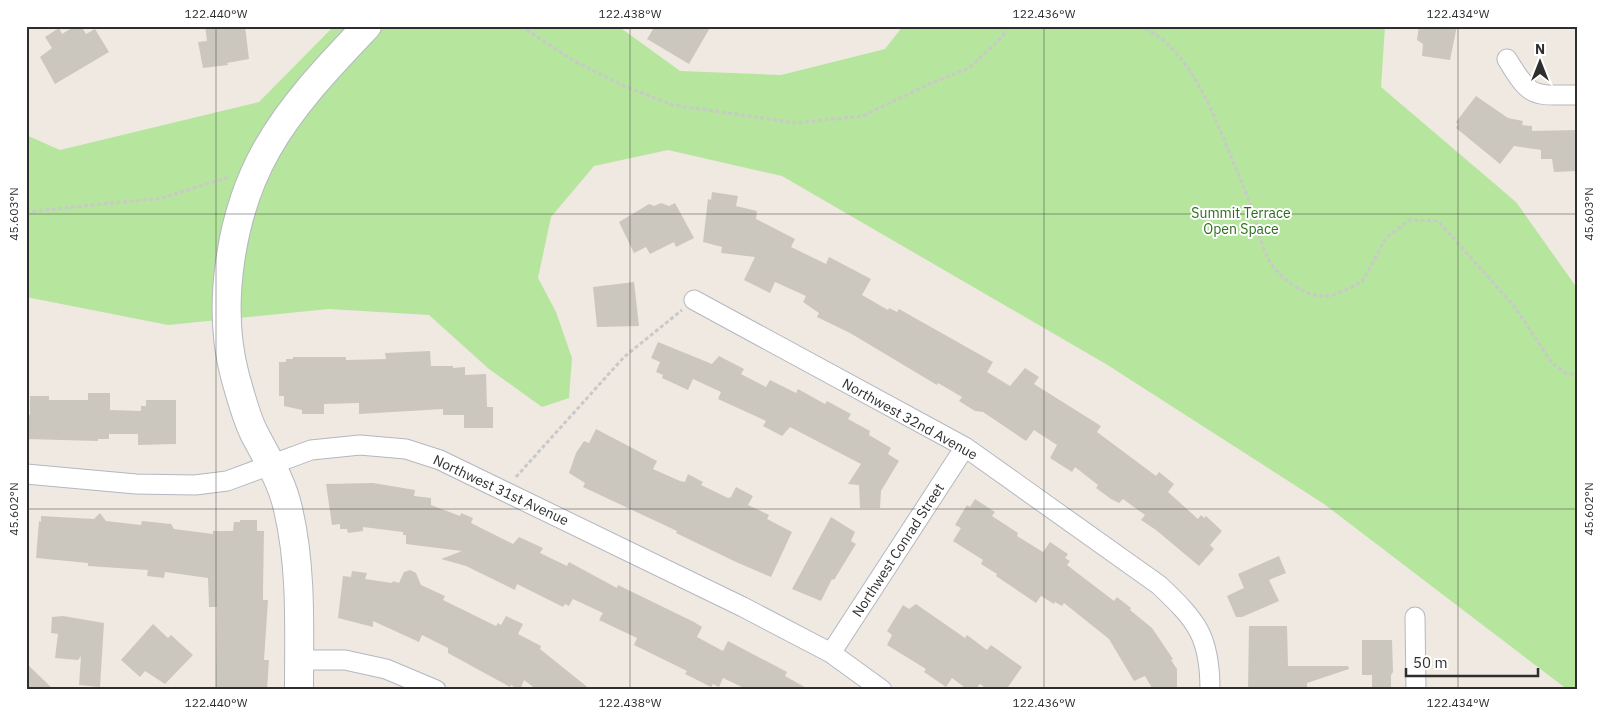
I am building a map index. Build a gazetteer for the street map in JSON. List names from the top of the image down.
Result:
{
  "streets": {
    "street": ["Northwest 32nd Avenue", "Northwest 31st Avenue", "Northwest Conrad Street"]
  },
  "crossings": [
    ["Northwest 32nd Avenue", "Northwest Conrad Street"],
    ["Northwest 31st Avenue", "Northwest Conrad Street"]
  ],
  "parks": ["Summit Terrace Open Space"],
  "scale_bar": "50 m",
  "north": "top",
  "coordinates": [
    "122.440°W",
    "122.438°W",
    "122.436°W",
    "122.434°W",
    "45.603°N",
    "45.602°N"
  ]
}
